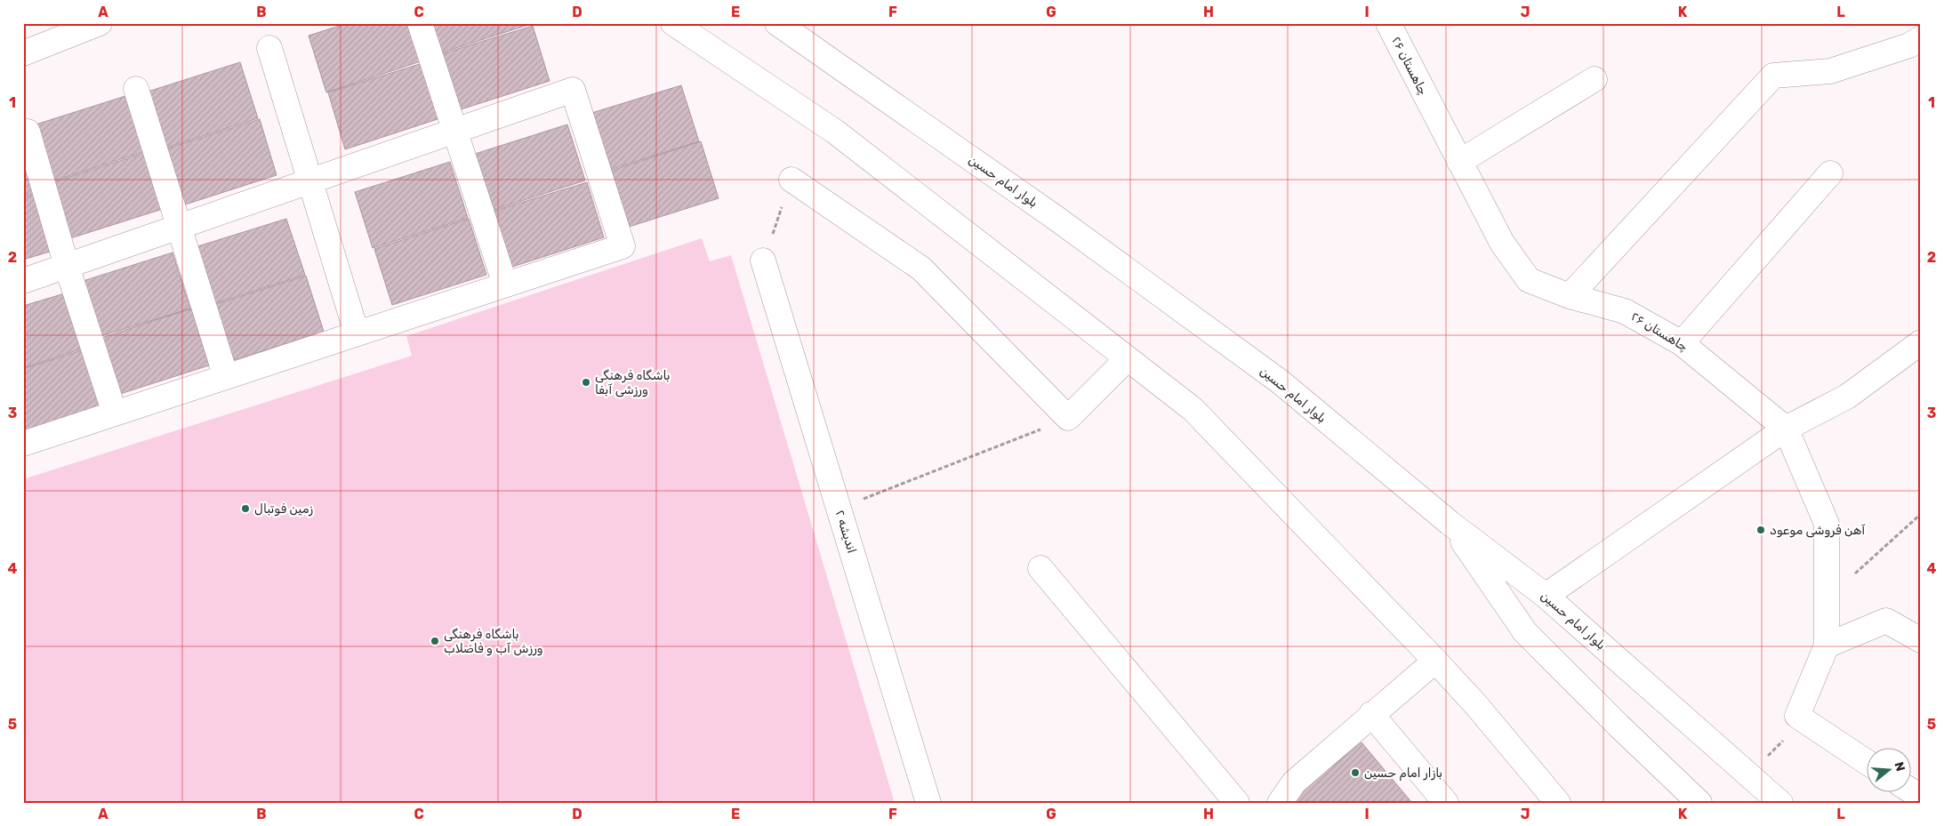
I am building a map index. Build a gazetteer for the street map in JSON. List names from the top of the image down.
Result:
{
  "streets": {
    "street": ["چاهستان ۲۶", "بلوار امام حسین", "اندیشه ۲"]
  },
  "places": [
    "باشگاه فرهنگی ورزشی آبفا",
    "زمین فوتبال",
    "آهن فروشی موعود",
    "باشگاه فرهنگی ورزش آب و فاضلاب",
    "بازار امام حسین"
  ],
  "north": "right",
  "grid": {
    "columns": [
      "A",
      "B",
      "C",
      "D",
      "E",
      "F",
      "G",
      "H",
      "I",
      "J",
      "K",
      "L"
    ],
    "rows": [
      "1",
      "2",
      "3",
      "4",
      "5"
    ]
  }
}
